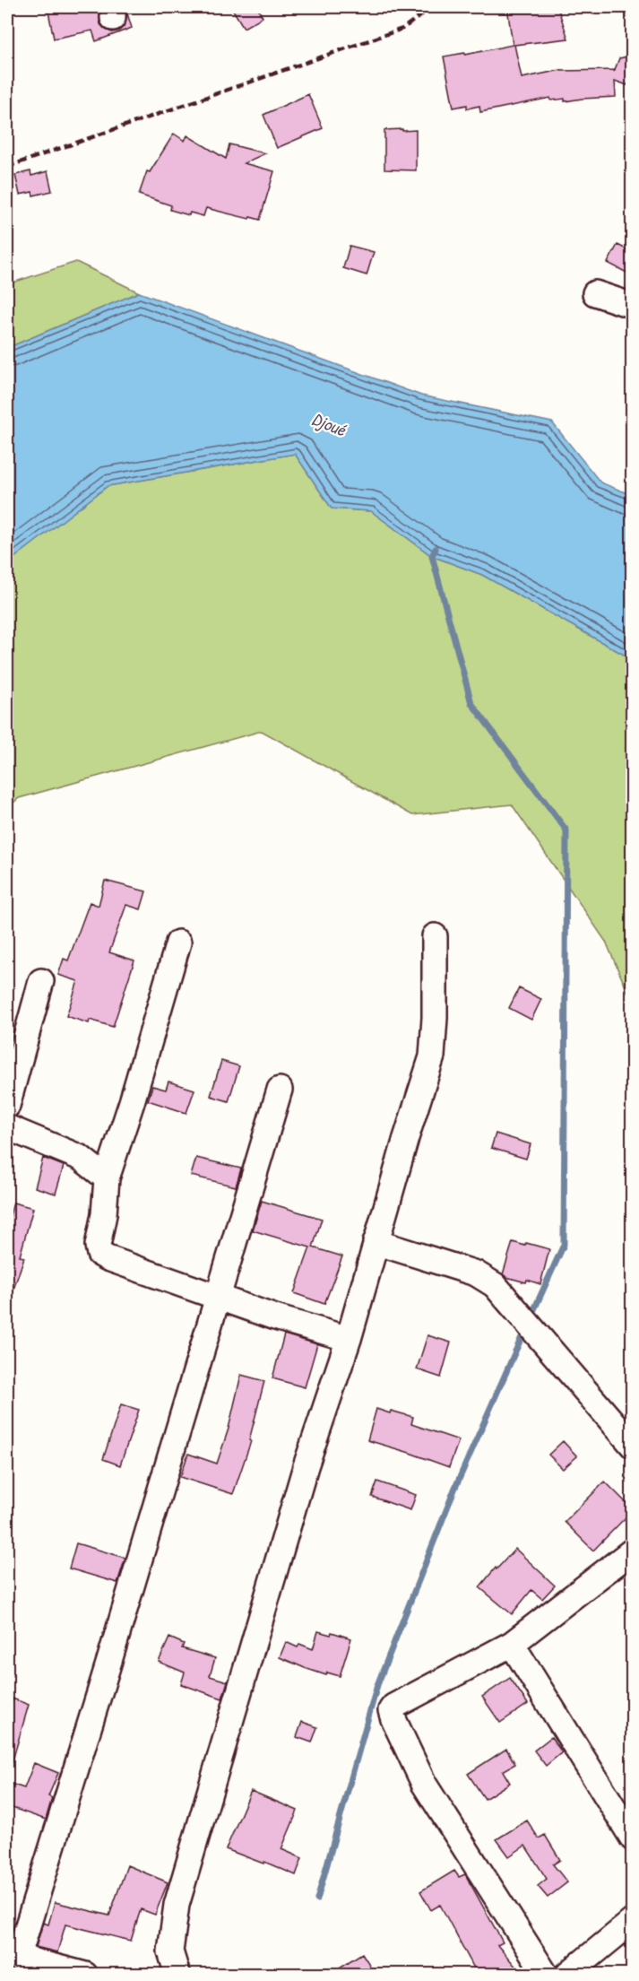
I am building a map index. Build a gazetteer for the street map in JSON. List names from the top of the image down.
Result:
{
  "water": ["Djoué"]
}
